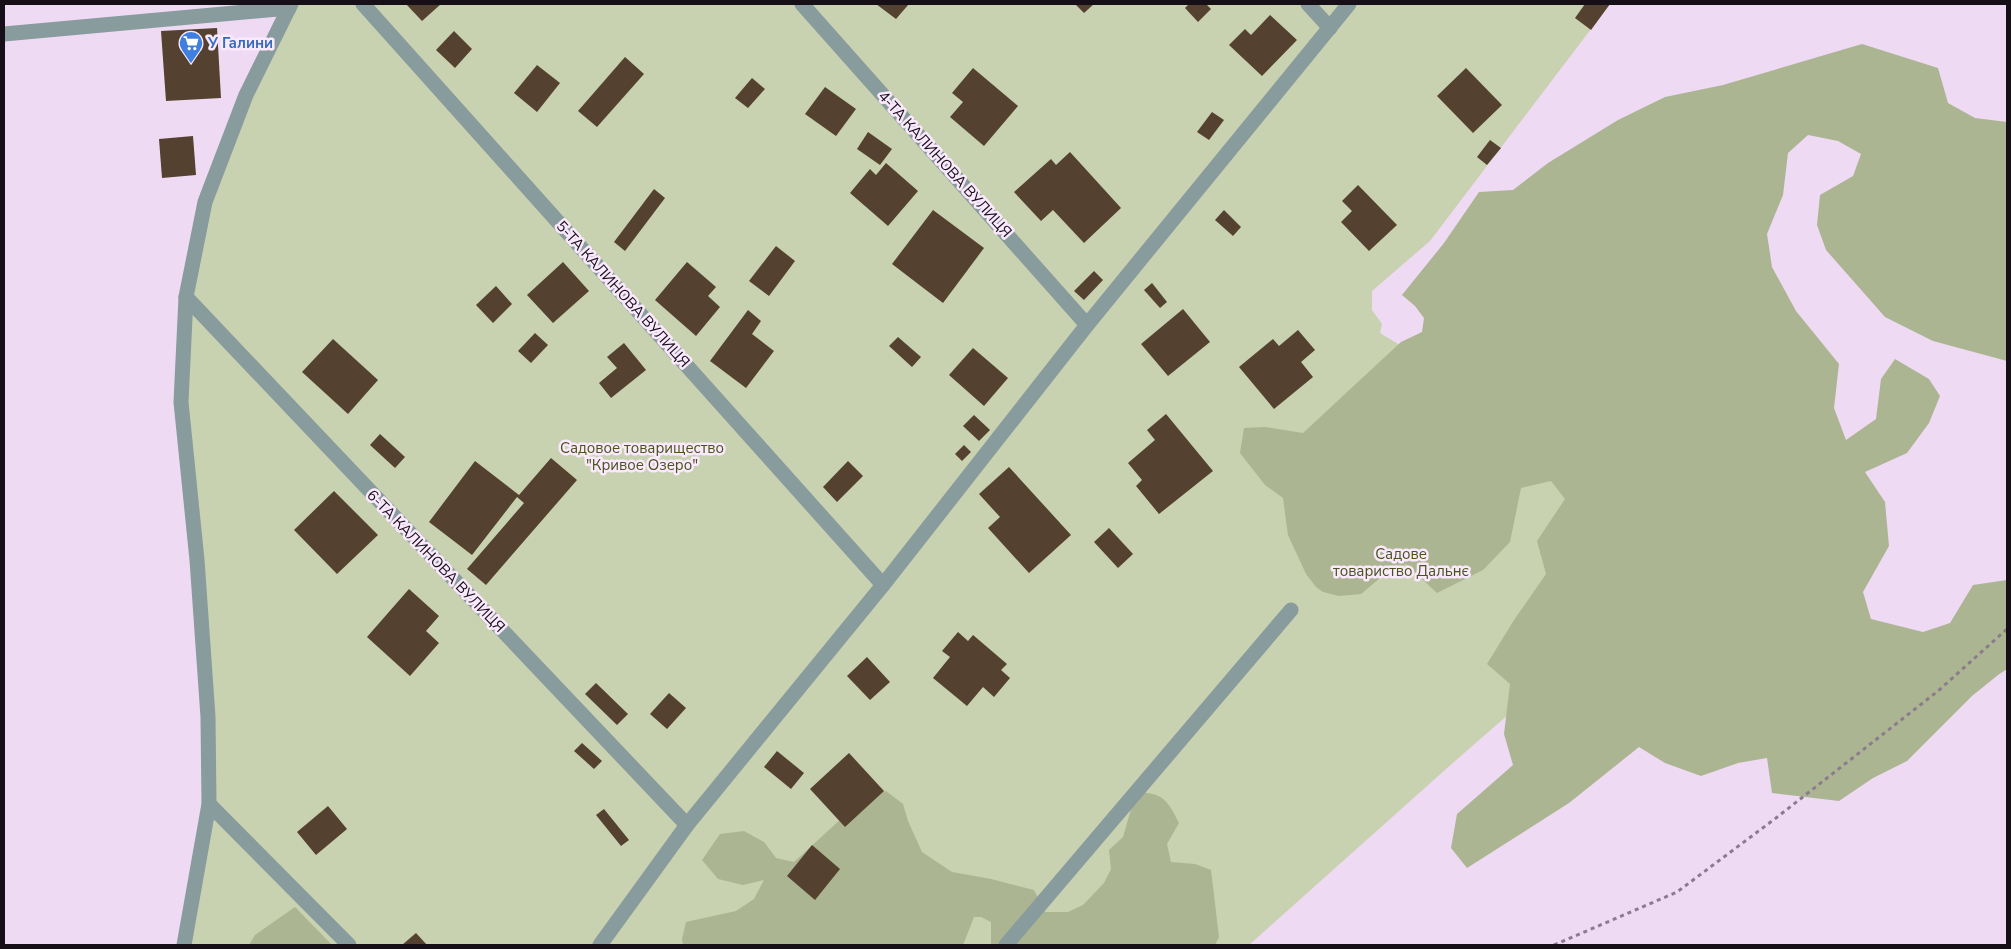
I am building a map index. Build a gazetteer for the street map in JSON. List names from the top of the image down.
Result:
{
  "streets": {
    "street": ["4-ТА КАЛИНОВА ВУЛИЦЯ", "5-ТА КАЛИНОВА ВУЛИЦЯ", "6-ТА КАЛИНОВА ВУЛИЦЯ"]
  },
  "parks": ["Садовое товарищество \"Кривое Озеро\"", "Садове товариство Дальнє"],
  "places": {
    "supermarket": ["У Галини"]
  }
}
